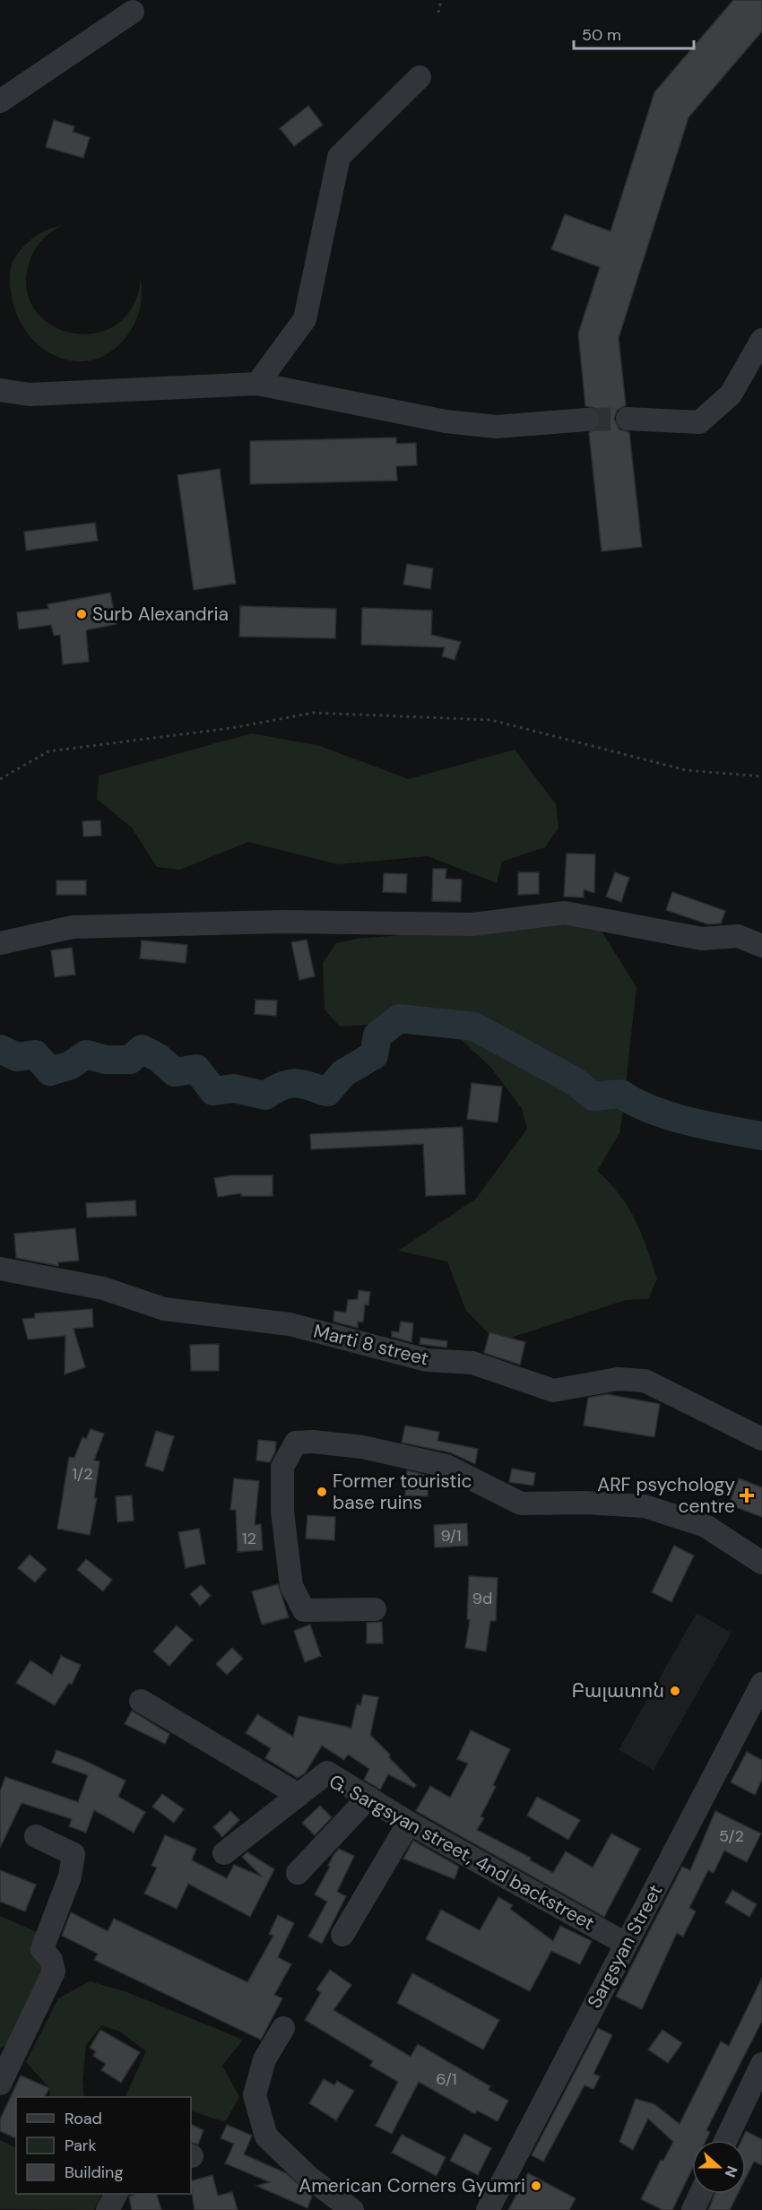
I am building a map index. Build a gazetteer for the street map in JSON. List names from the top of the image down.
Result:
{
  "streets": {
    "street": ["Marti 8 street", "G. Sargsyan street, 4nd backstreet", "Sargsyan Street"]
  },
  "crossings": [
    ["G. Sargsyan street, 4nd backstreet", "Sargsyan Street"]
  ],
  "places": {
    "other": [
      "Surb Alexandria",
      "Former touristic base ruins",
      "Բալատոն",
      "American Corners Gyumri"
    ],
    "health": ["ARF psychology centre"]
  },
  "house_numbers": [
    "1/2",
    "9/1",
    "12",
    "9d",
    "5/2",
    "6/1"
  ],
  "legend": ["Road", "Park", "Building"],
  "scale_bar": "50 m",
  "north": "right"
}
